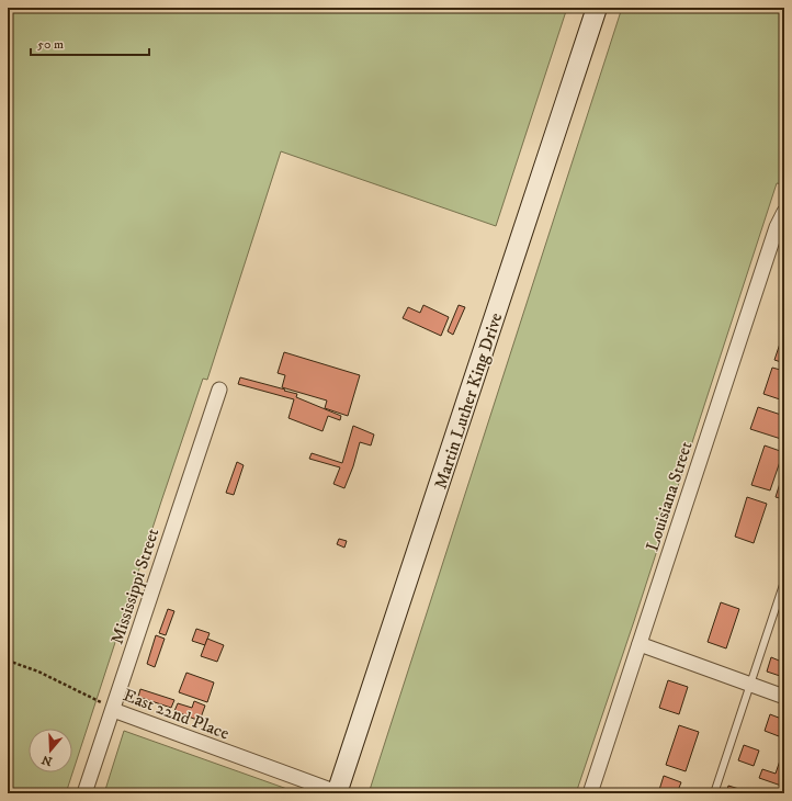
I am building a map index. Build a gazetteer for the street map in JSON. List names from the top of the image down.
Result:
{
  "streets": {
    "main road": ["Martin Luther King Drive"],
    "street": ["Louisiana Street", "Mississippi Street", "East 22nd Place"]
  },
  "crossings": [
    ["Martin Luther King Drive", "East 22nd Place"],
    ["Mississippi Street", "East 22nd Place"]
  ],
  "scale_bar": "50 m",
  "north": "bottom"
}
